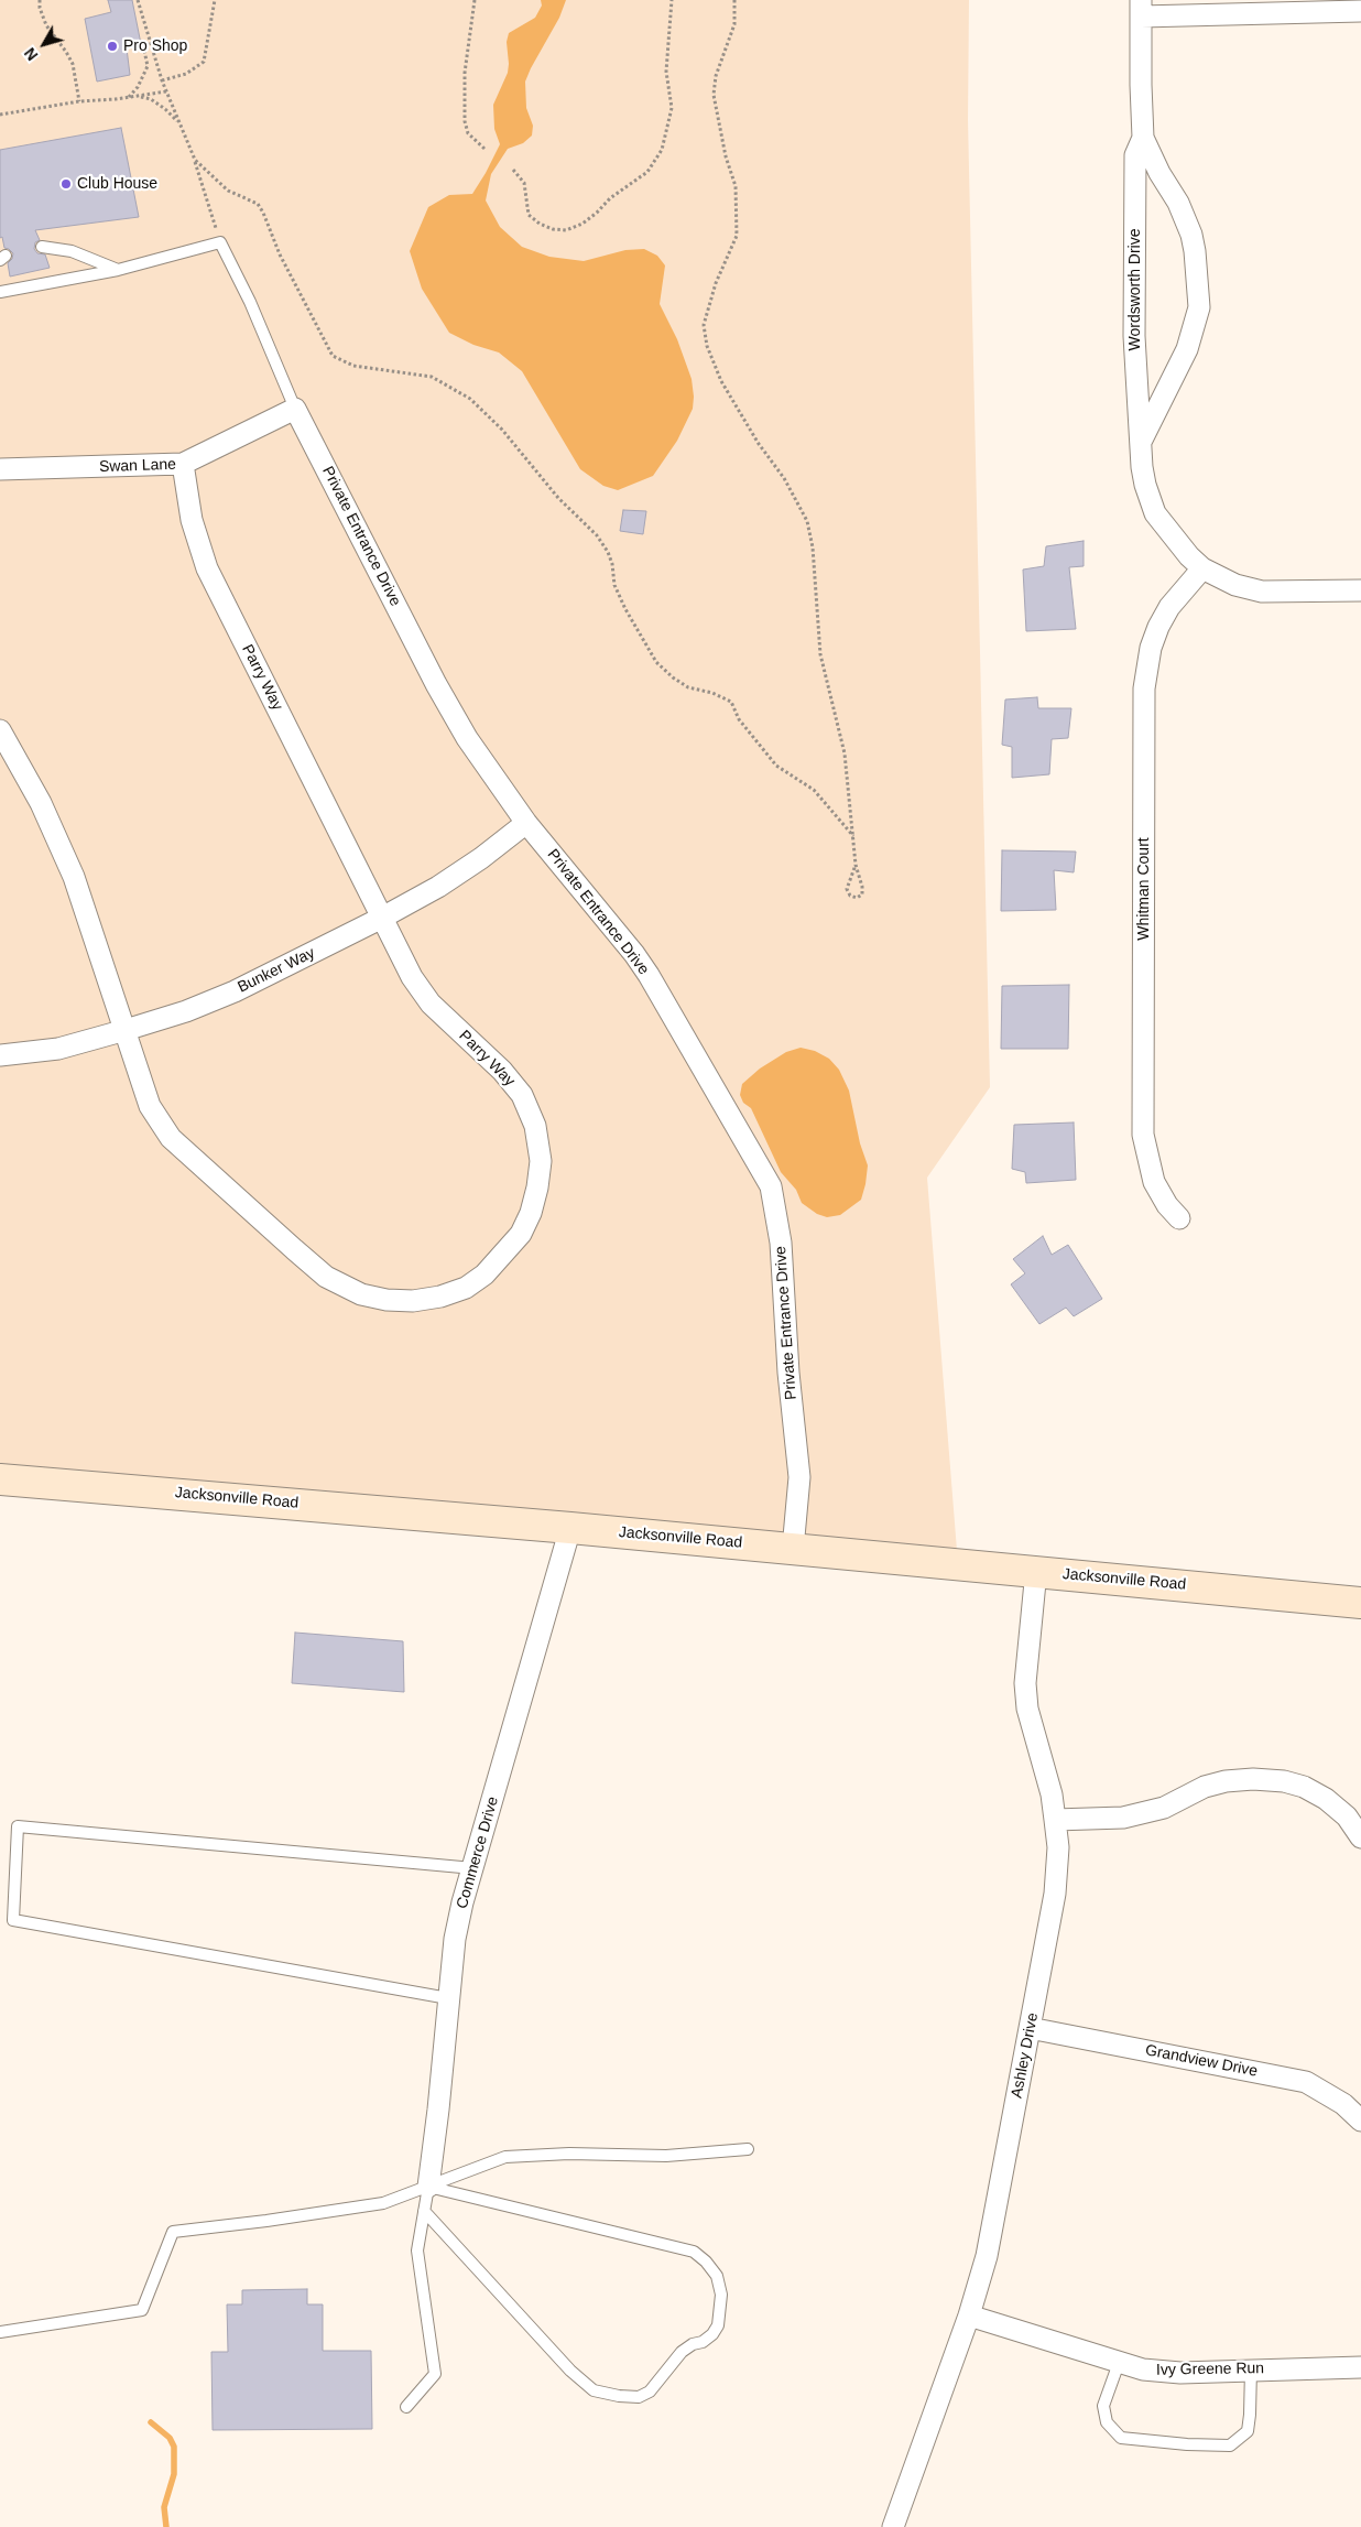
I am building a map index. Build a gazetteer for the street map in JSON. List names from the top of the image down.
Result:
{
  "streets": {
    "main road": ["Jacksonville Road"],
    "street": [
      "Wordsworth Drive",
      "Swan Lane",
      "Private Entrance Drive",
      "Parry Way",
      "Whitman Court",
      "Bunker Way",
      "Commerce Drive",
      "Ashley Drive",
      "Grandview Drive",
      "Ivy Greene Run"
    ]
  },
  "crossings": [
    ["Wordsworth Drive", "Whitman Court"],
    ["Swan Lane", "Private Entrance Drive"],
    ["Swan Lane", "Parry Way"],
    ["Private Entrance Drive", "Bunker Way"],
    ["Private Entrance Drive", "Jacksonville Road"],
    ["Parry Way", "Bunker Way"],
    ["Jacksonville Road", "Commerce Drive"],
    ["Jacksonville Road", "Ashley Drive"],
    ["Ashley Drive", "Grandview Drive"],
    ["Ashley Drive", "Ivy Greene Run"]
  ],
  "places": ["Pro Shop", "Club House"],
  "north": "bottom left"
}
